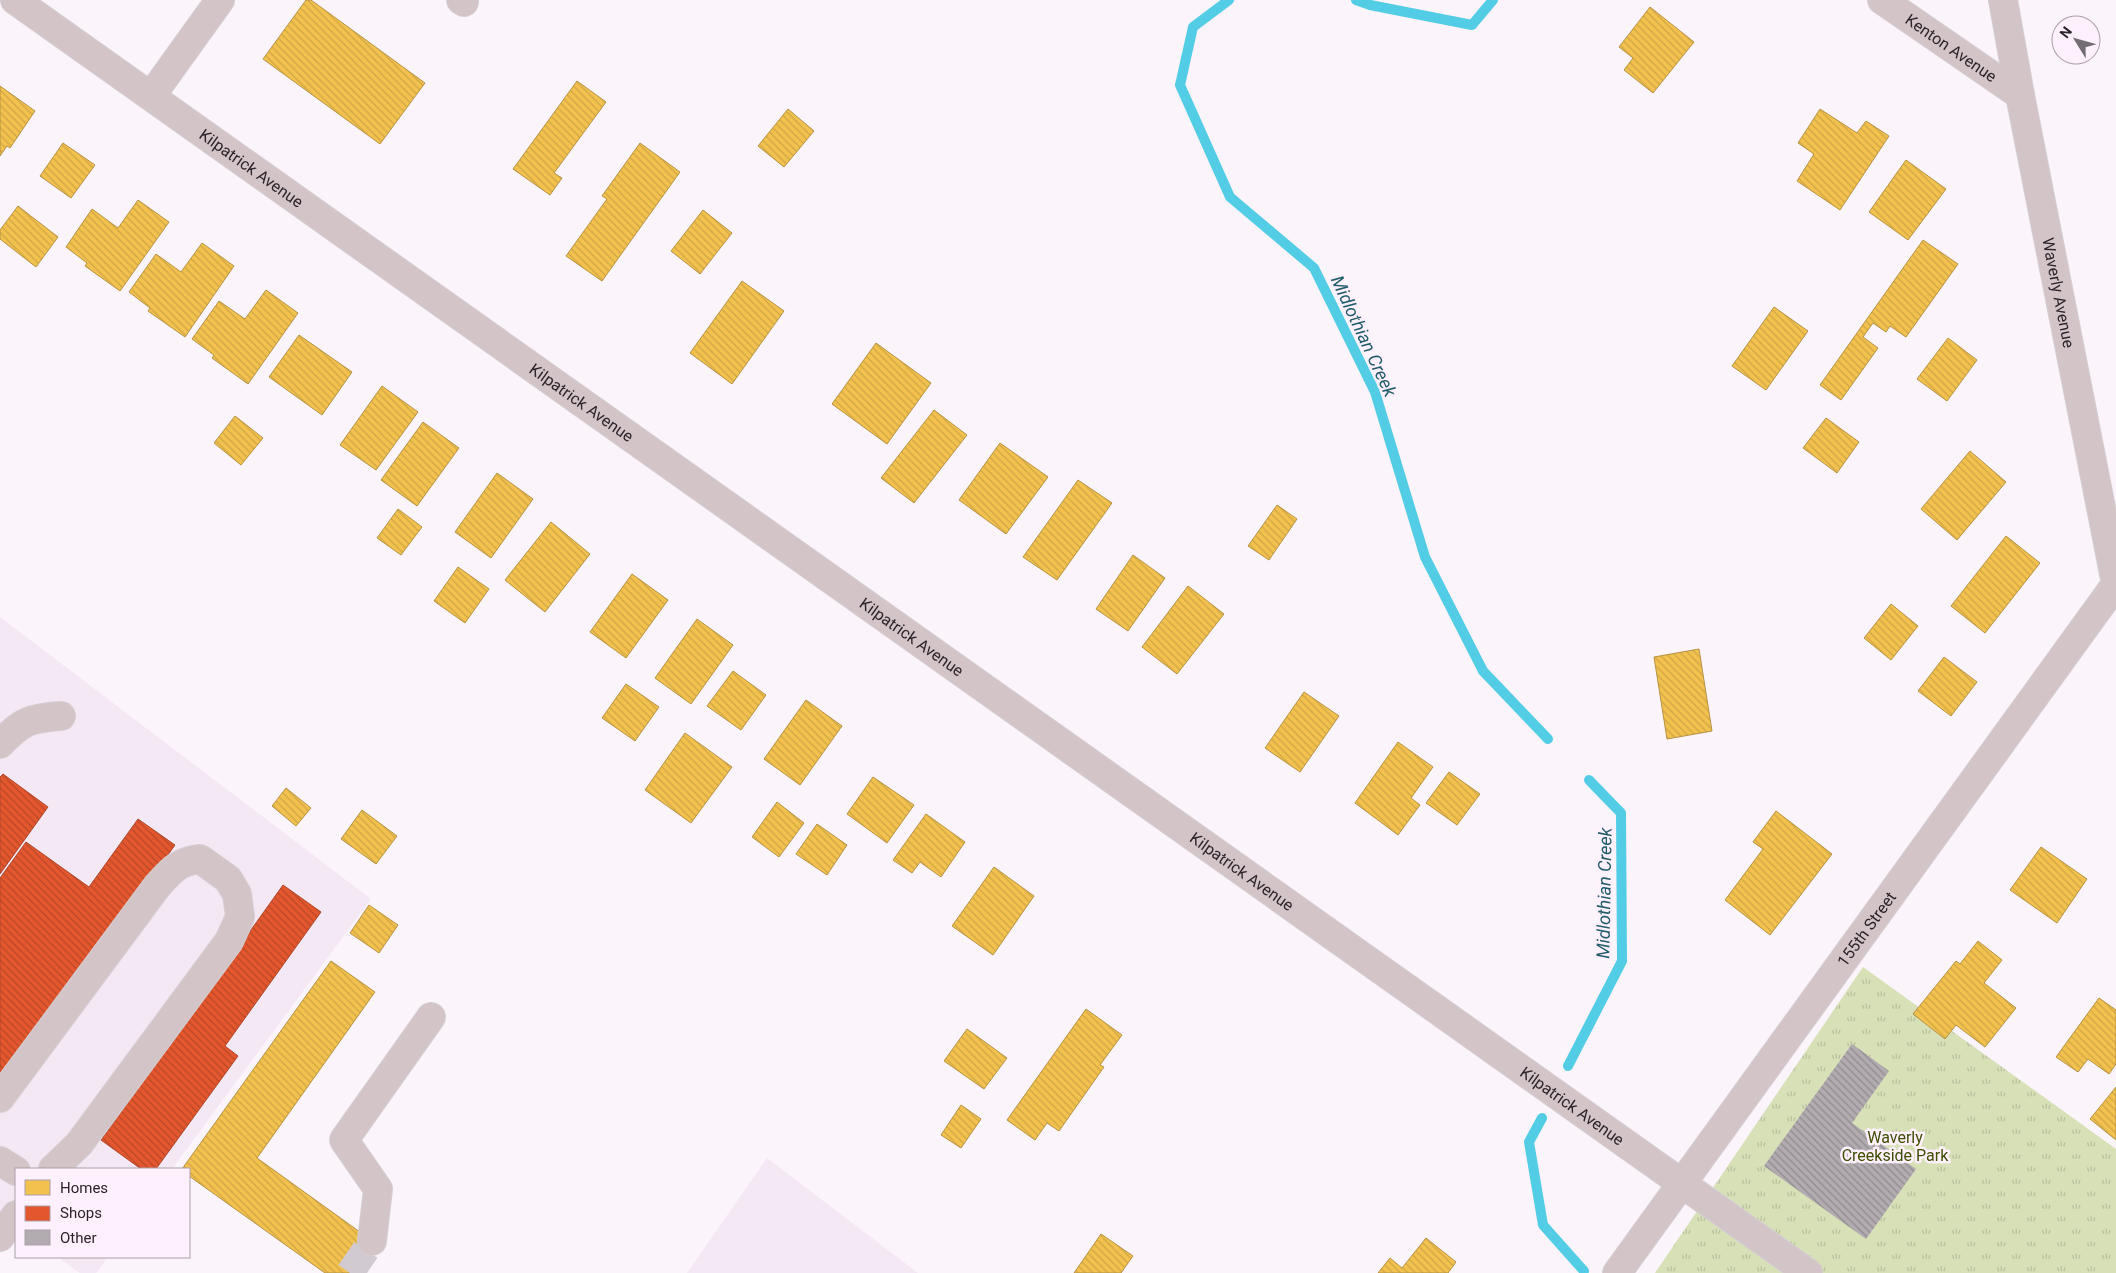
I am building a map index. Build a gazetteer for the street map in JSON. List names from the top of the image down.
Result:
{
  "streets": {
    "street": [
      "Kenton Avenue",
      "Kilpatrick Avenue",
      "Waverly Avenue",
      "155th Street"
    ]
  },
  "crossings": [
    ["Kenton Avenue", "Waverly Avenue"],
    ["Kilpatrick Avenue", "155th Street"],
    ["Waverly Avenue", "155th Street"]
  ],
  "water": ["Midlothian Creek"],
  "parks": ["Waverly Creekside Park"],
  "legend": ["Homes", "Shops", "Other"],
  "north": "top left"
}
